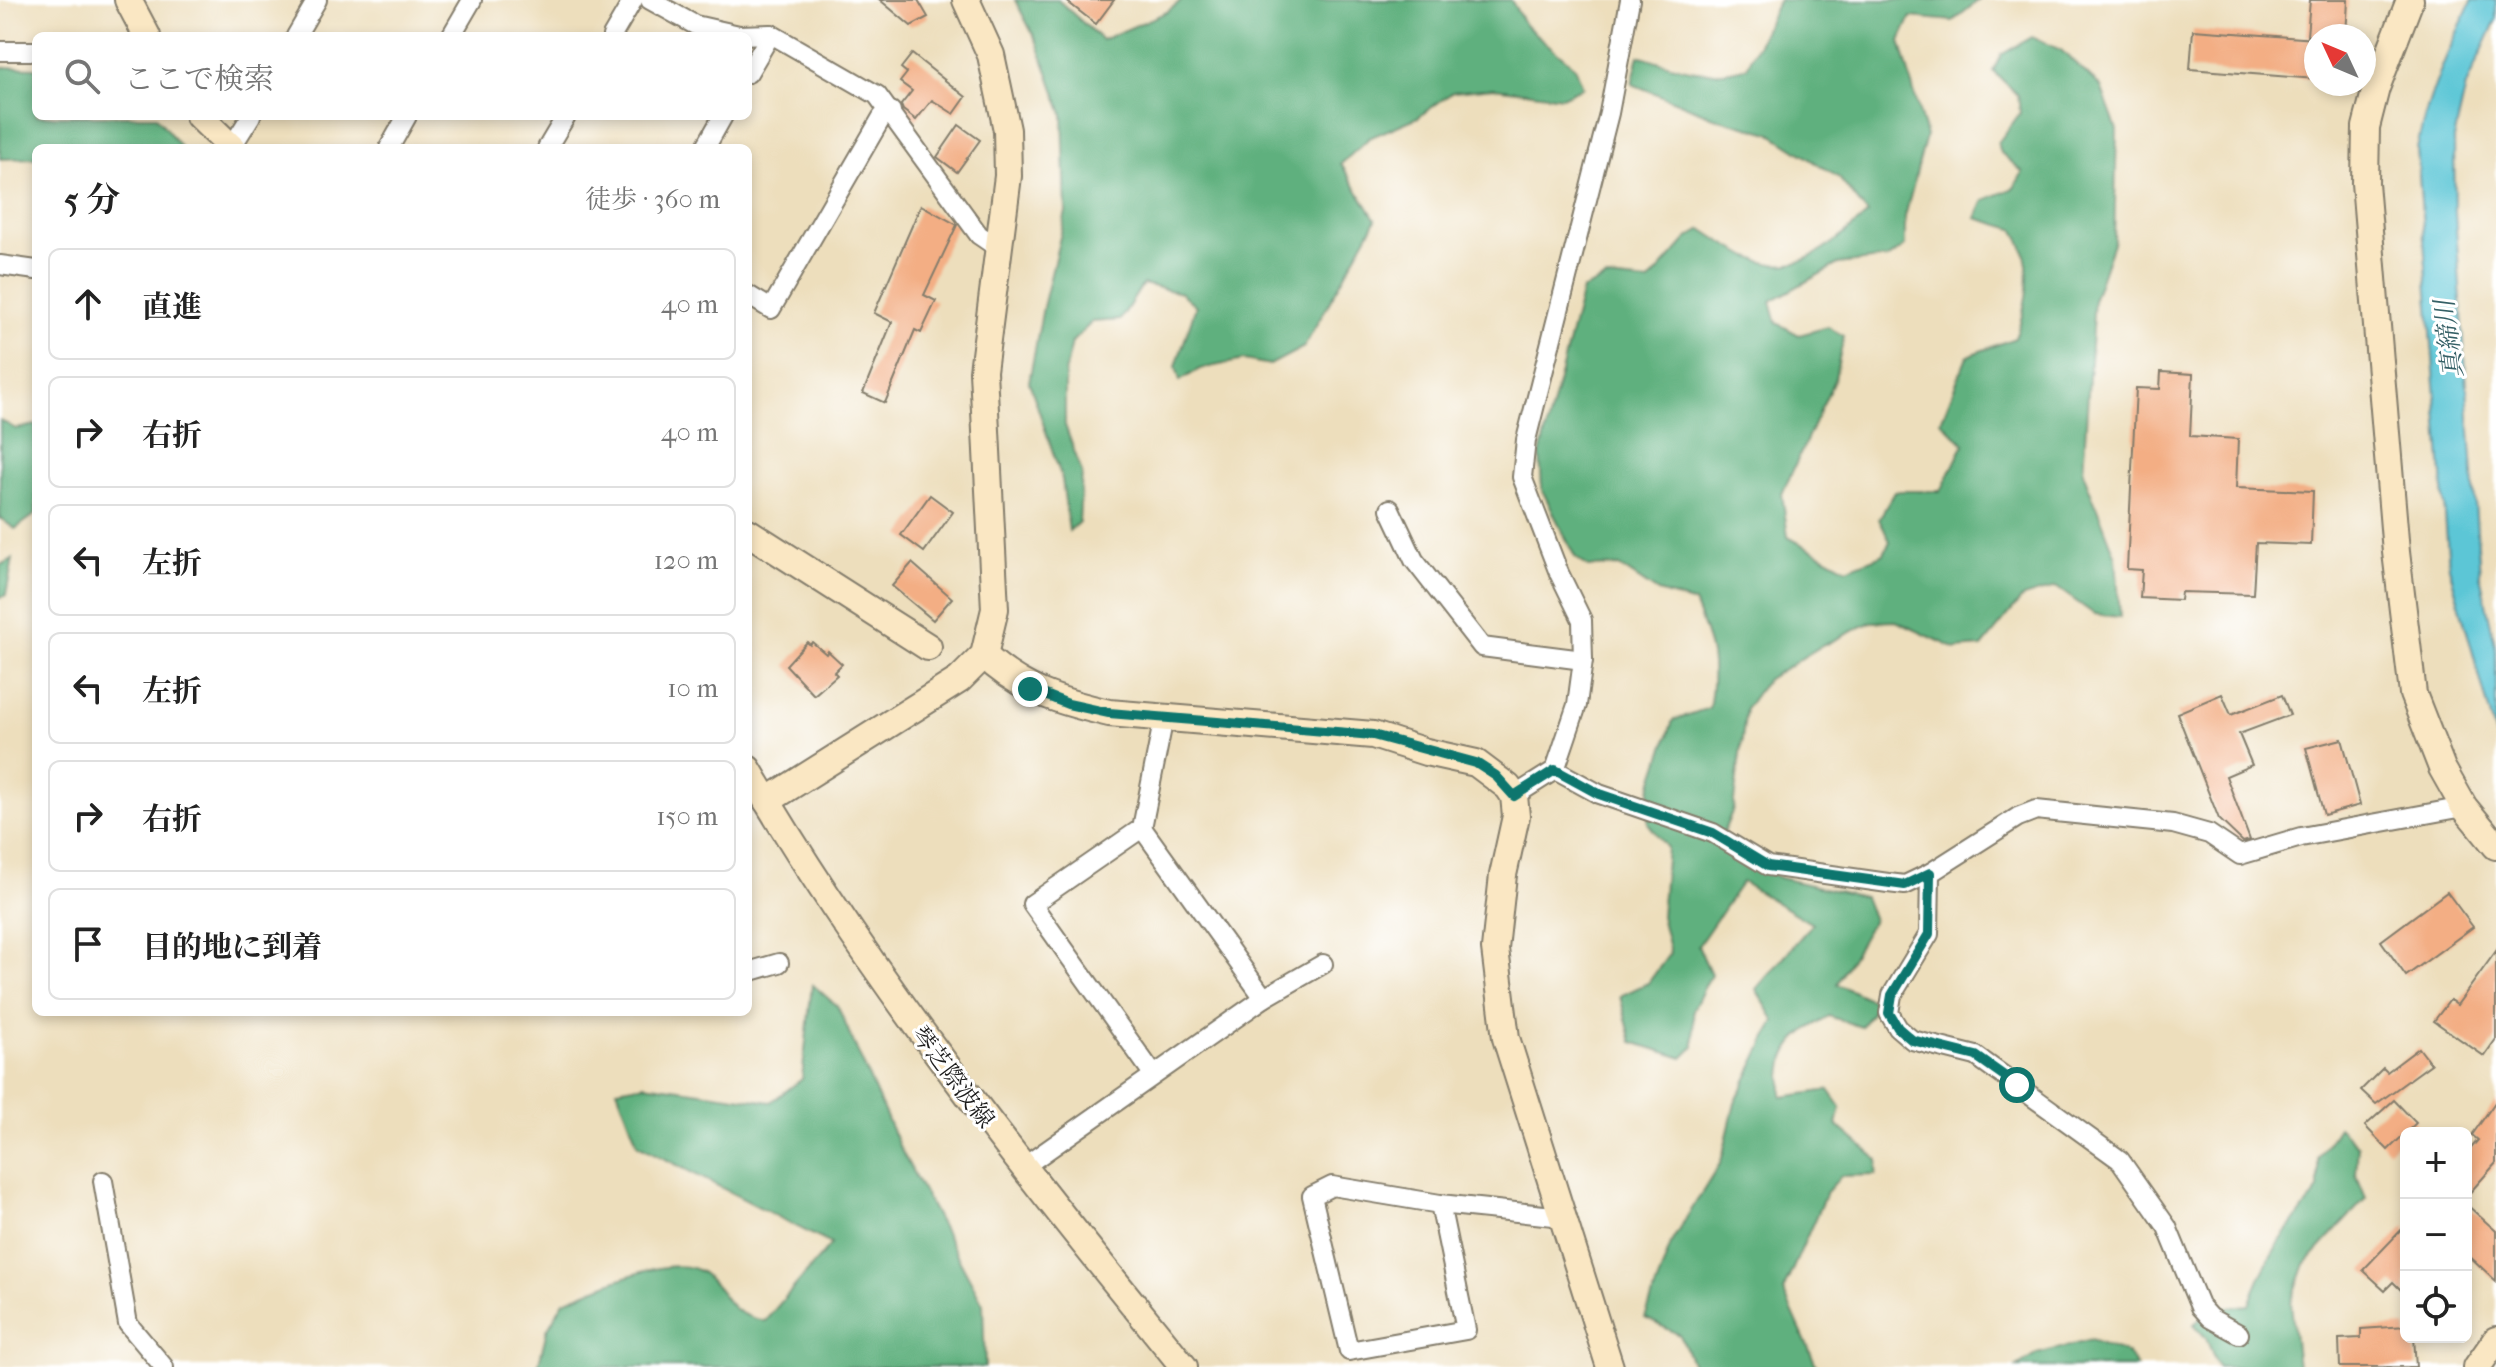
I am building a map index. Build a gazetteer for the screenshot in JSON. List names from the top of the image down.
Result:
{
  "streets": {
    "street": ["琴芝際波線"]
  },
  "water": ["真締川"],
  "north": "top left",
  "page": {
    "search": "ここで検索",
    "heading": ["5 分", "徒歩 · 360 m"],
    "list": [
      ["直進", "40 m"],
      ["右折", "40 m"],
      ["左折", "120 m"],
      ["左折", "10 m"],
      ["右折", "150 m"],
      "目的地に到着"
    ],
    "map_buttons": ["+", "−"]
  }
}
